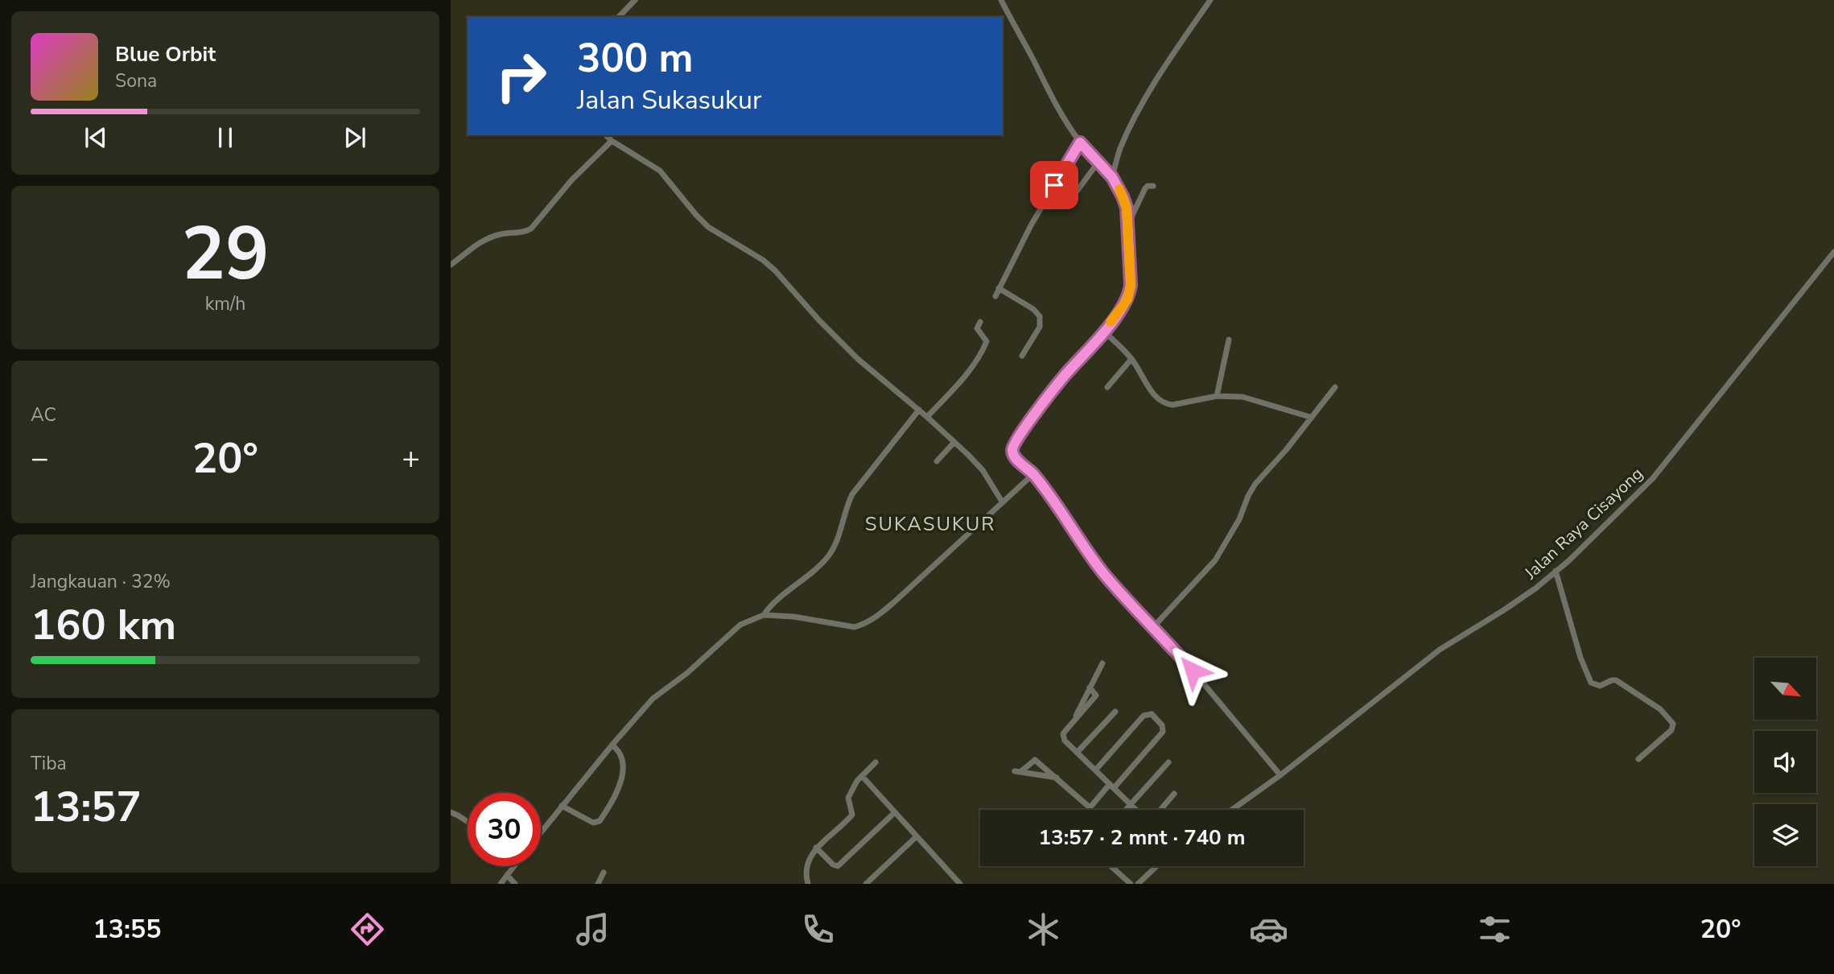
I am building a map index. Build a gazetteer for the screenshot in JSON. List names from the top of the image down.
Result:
{
  "streets": {
    "street": ["Jalan Raya Cisayong"]
  },
  "districts": ["SUKASUKUR"],
  "north": "bottom right",
  "page": {
    "turn": ["300 m", "Jalan Sukasukur"],
    "song": ["Blue Orbit", "Sona"],
    "tile": [
      ["29", "km/h"],
      "AC",
      ["Jangkauan · 32%", "160 km"],
      ["Tiba", "13:57"]
    ],
    "heat": ["−", "20°", "+"],
    "limit": "30",
    "trip": "13:57 · 2 mnt · 740 m",
    "tabs": ["13:55", "20°"]
  }
}
